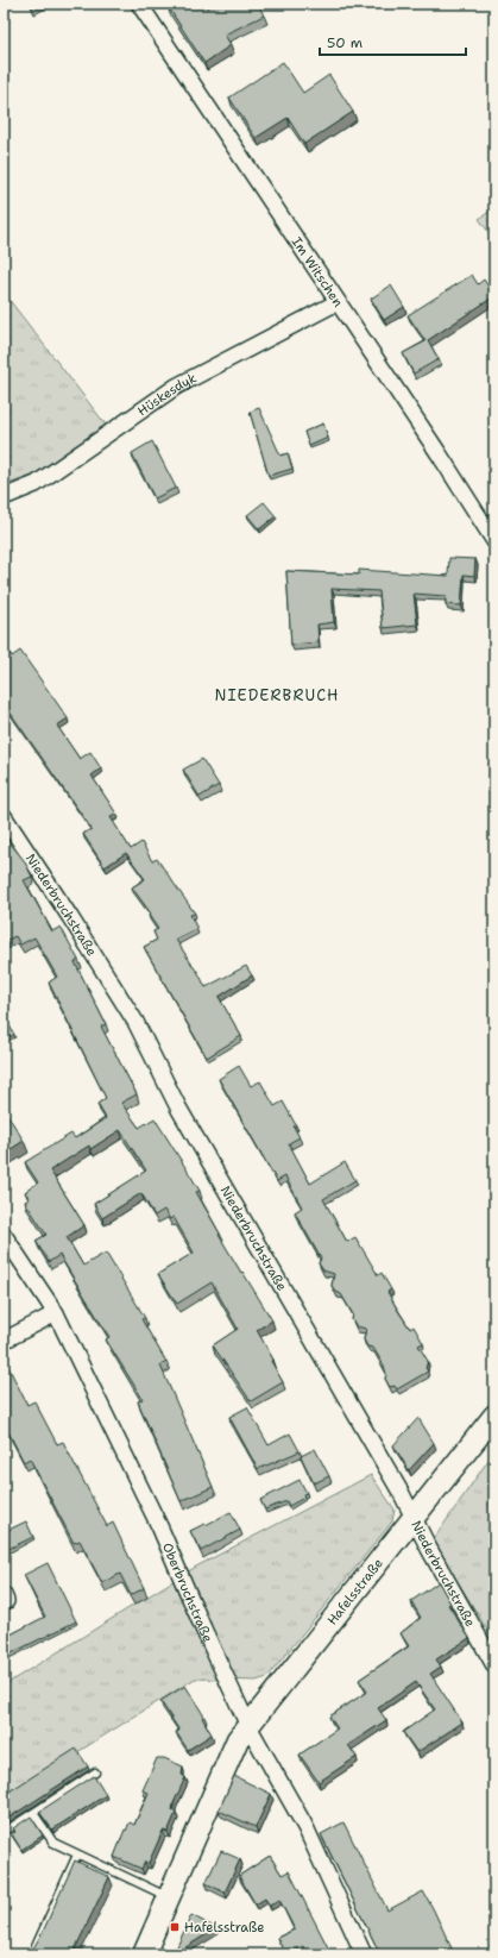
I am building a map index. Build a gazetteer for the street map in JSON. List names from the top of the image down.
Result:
{
  "streets": {
    "main road": ["Hafelsstraße"],
    "street": [
      "Im Witschen",
      "Hüskesdyk",
      "Niederbruchstraße",
      "Oberbruchstraße"
    ]
  },
  "crossings": [
    ["Im Witschen", "Hüskesdyk"],
    ["Niederbruchstraße", "Hafelsstraße"],
    ["Hafelsstraße", "Oberbruchstraße"]
  ],
  "districts": ["NIEDERBRUCH"],
  "places": {
    "transit": ["Hafelsstraße"]
  },
  "scale_bar": "50 m"
}
